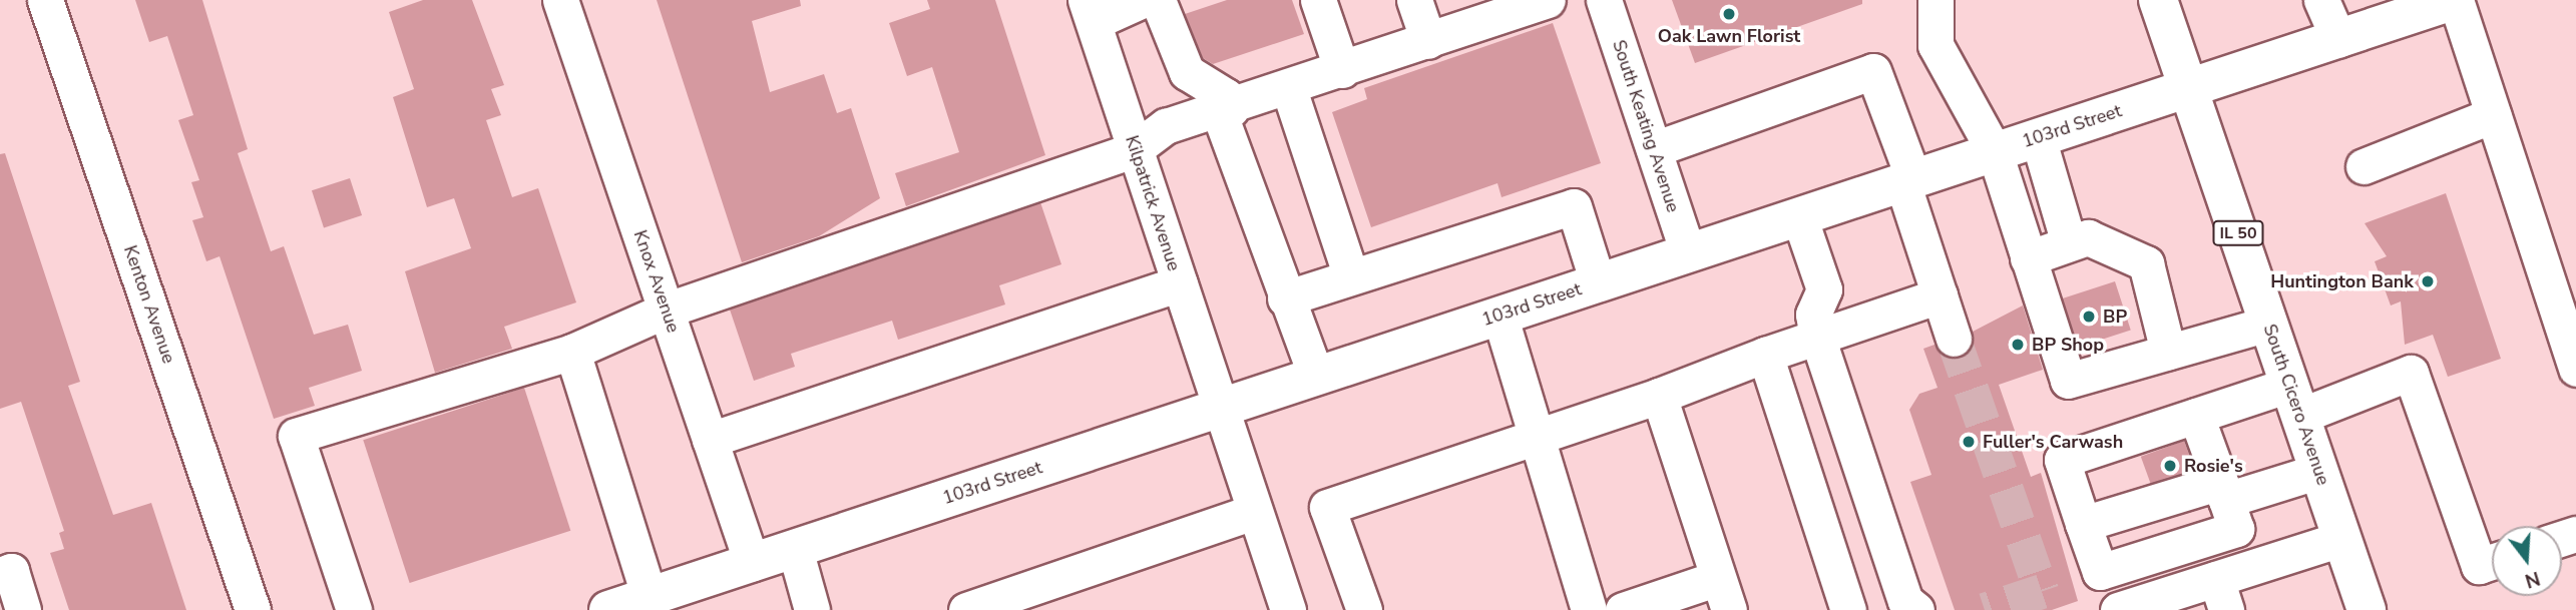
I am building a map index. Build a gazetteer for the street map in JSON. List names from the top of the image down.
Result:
{
  "streets": {
    "main road": ["103rd Street", "IL 50", "South Cicero Avenue"],
    "street": [
      "South Keating Avenue",
      "Kilpatrick Avenue",
      "Knox Avenue",
      "Kenton Avenue"
    ]
  },
  "crossings": [
    ["South Keating Avenue", "103rd Street"],
    ["103rd Street", "Kilpatrick Avenue"],
    ["103rd Street", "Knox Avenue"],
    ["103rd Street", "South Cicero Avenue"]
  ],
  "places": [
    "Oak Lawn Florist",
    "Huntington Bank",
    "BP",
    "BP Shop",
    "Fuller's Carwash",
    "Rosie's"
  ],
  "north": "bottom"
}
